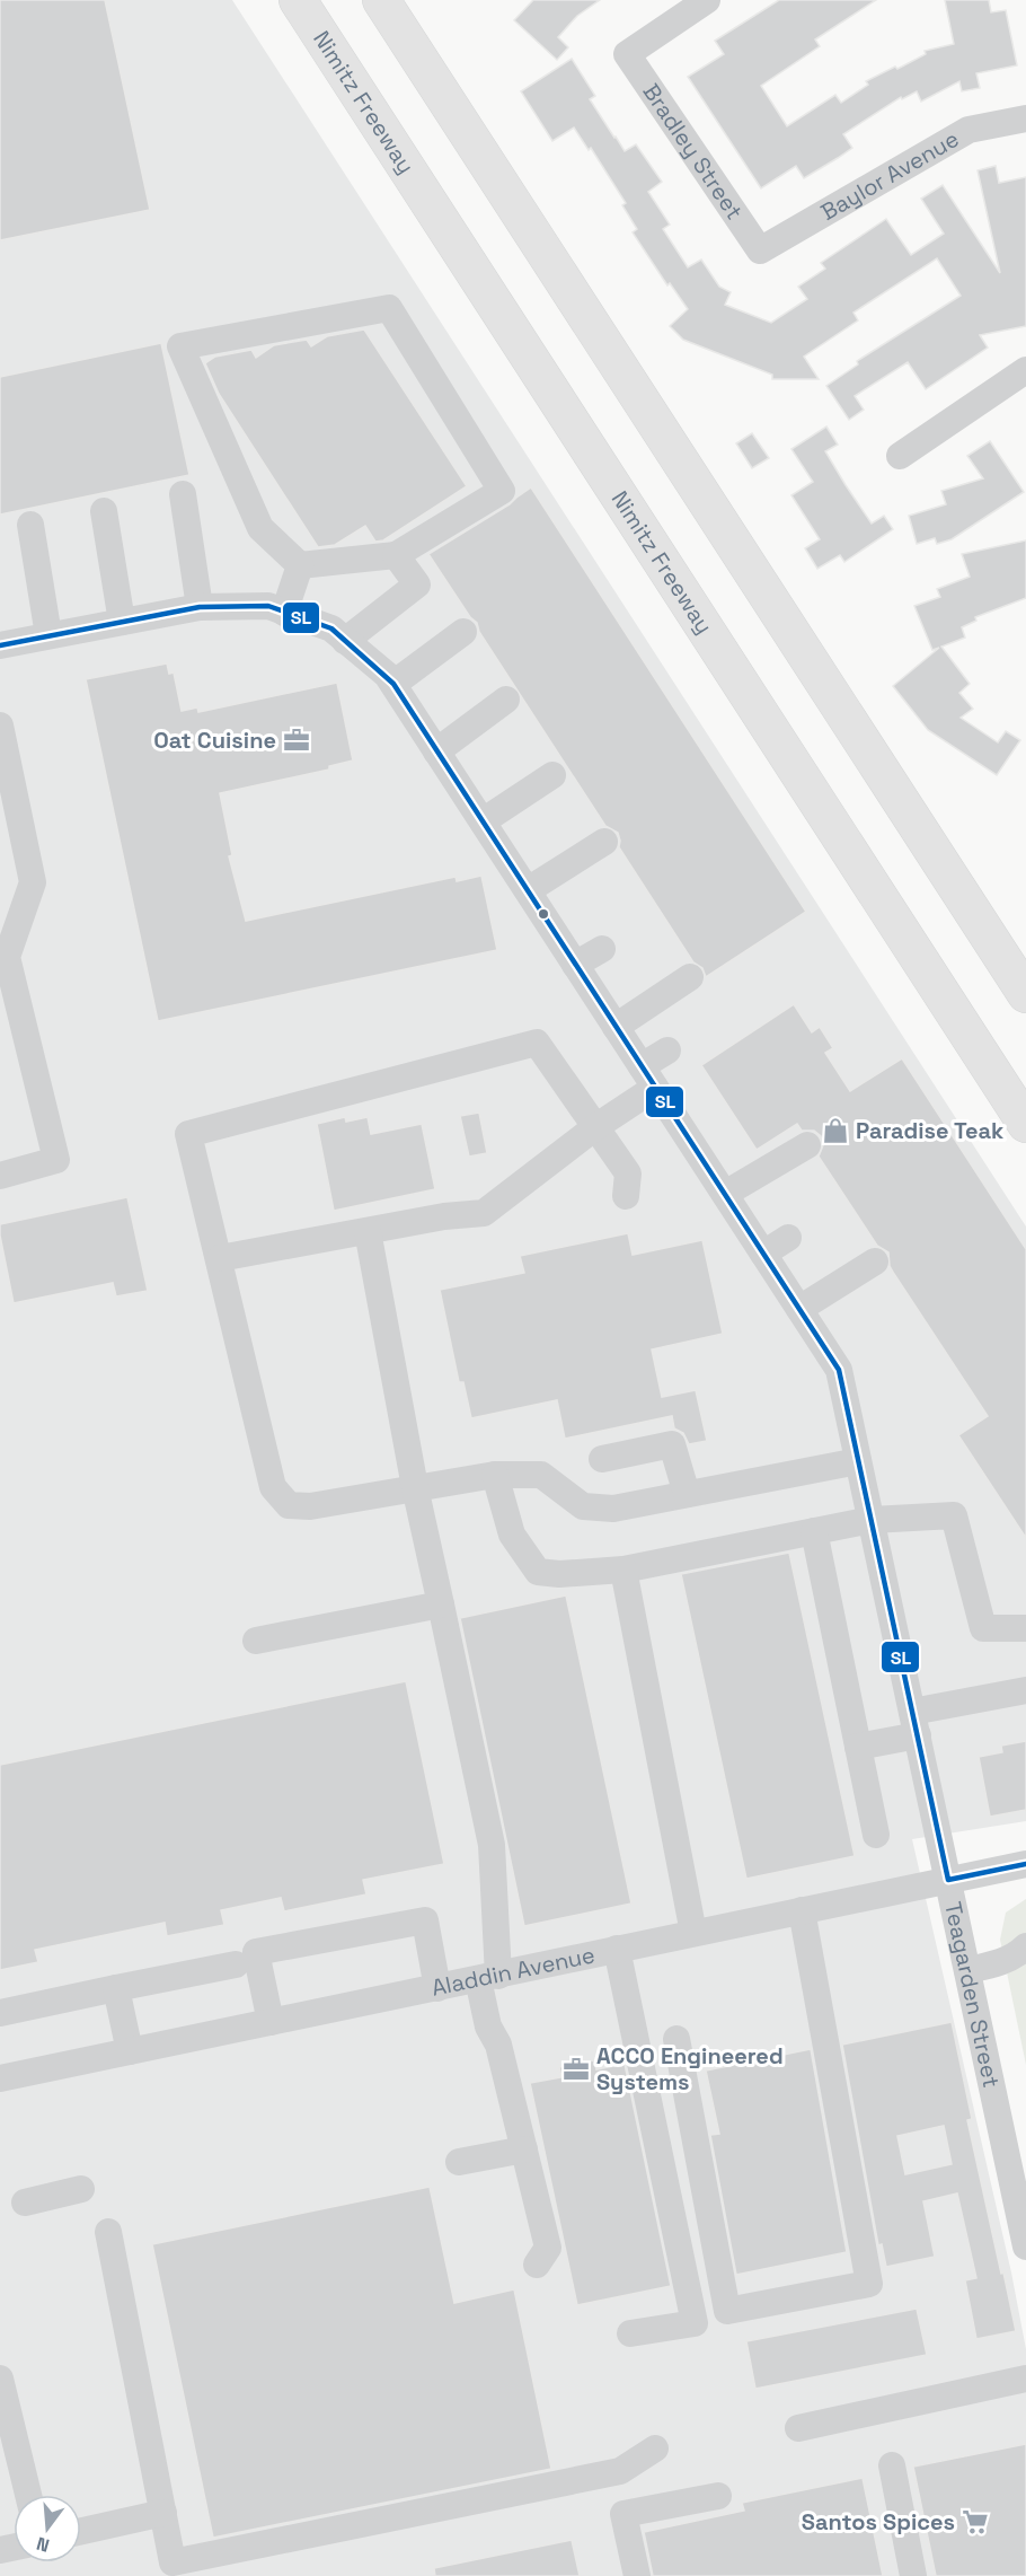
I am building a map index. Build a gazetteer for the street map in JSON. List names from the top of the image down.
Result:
{
  "streets": {
    "highway": ["Nimitz Freeway"],
    "street": [
      "Bradley Street",
      "Baylor Avenue",
      "Aladdin Avenue",
      "Teagarden Street"
    ]
  },
  "crossings": [
    ["Bradley Street", "Baylor Avenue"],
    ["Aladdin Avenue", "Teagarden Street"]
  ],
  "places": {
    "office": ["Oat Cuisine", "ACCO Engineered Systems"],
    "shop": ["Paradise Teak"],
    "supermarket": ["Santos Spices"]
  },
  "lines": ["transit line SL"],
  "north": "bottom"
}
